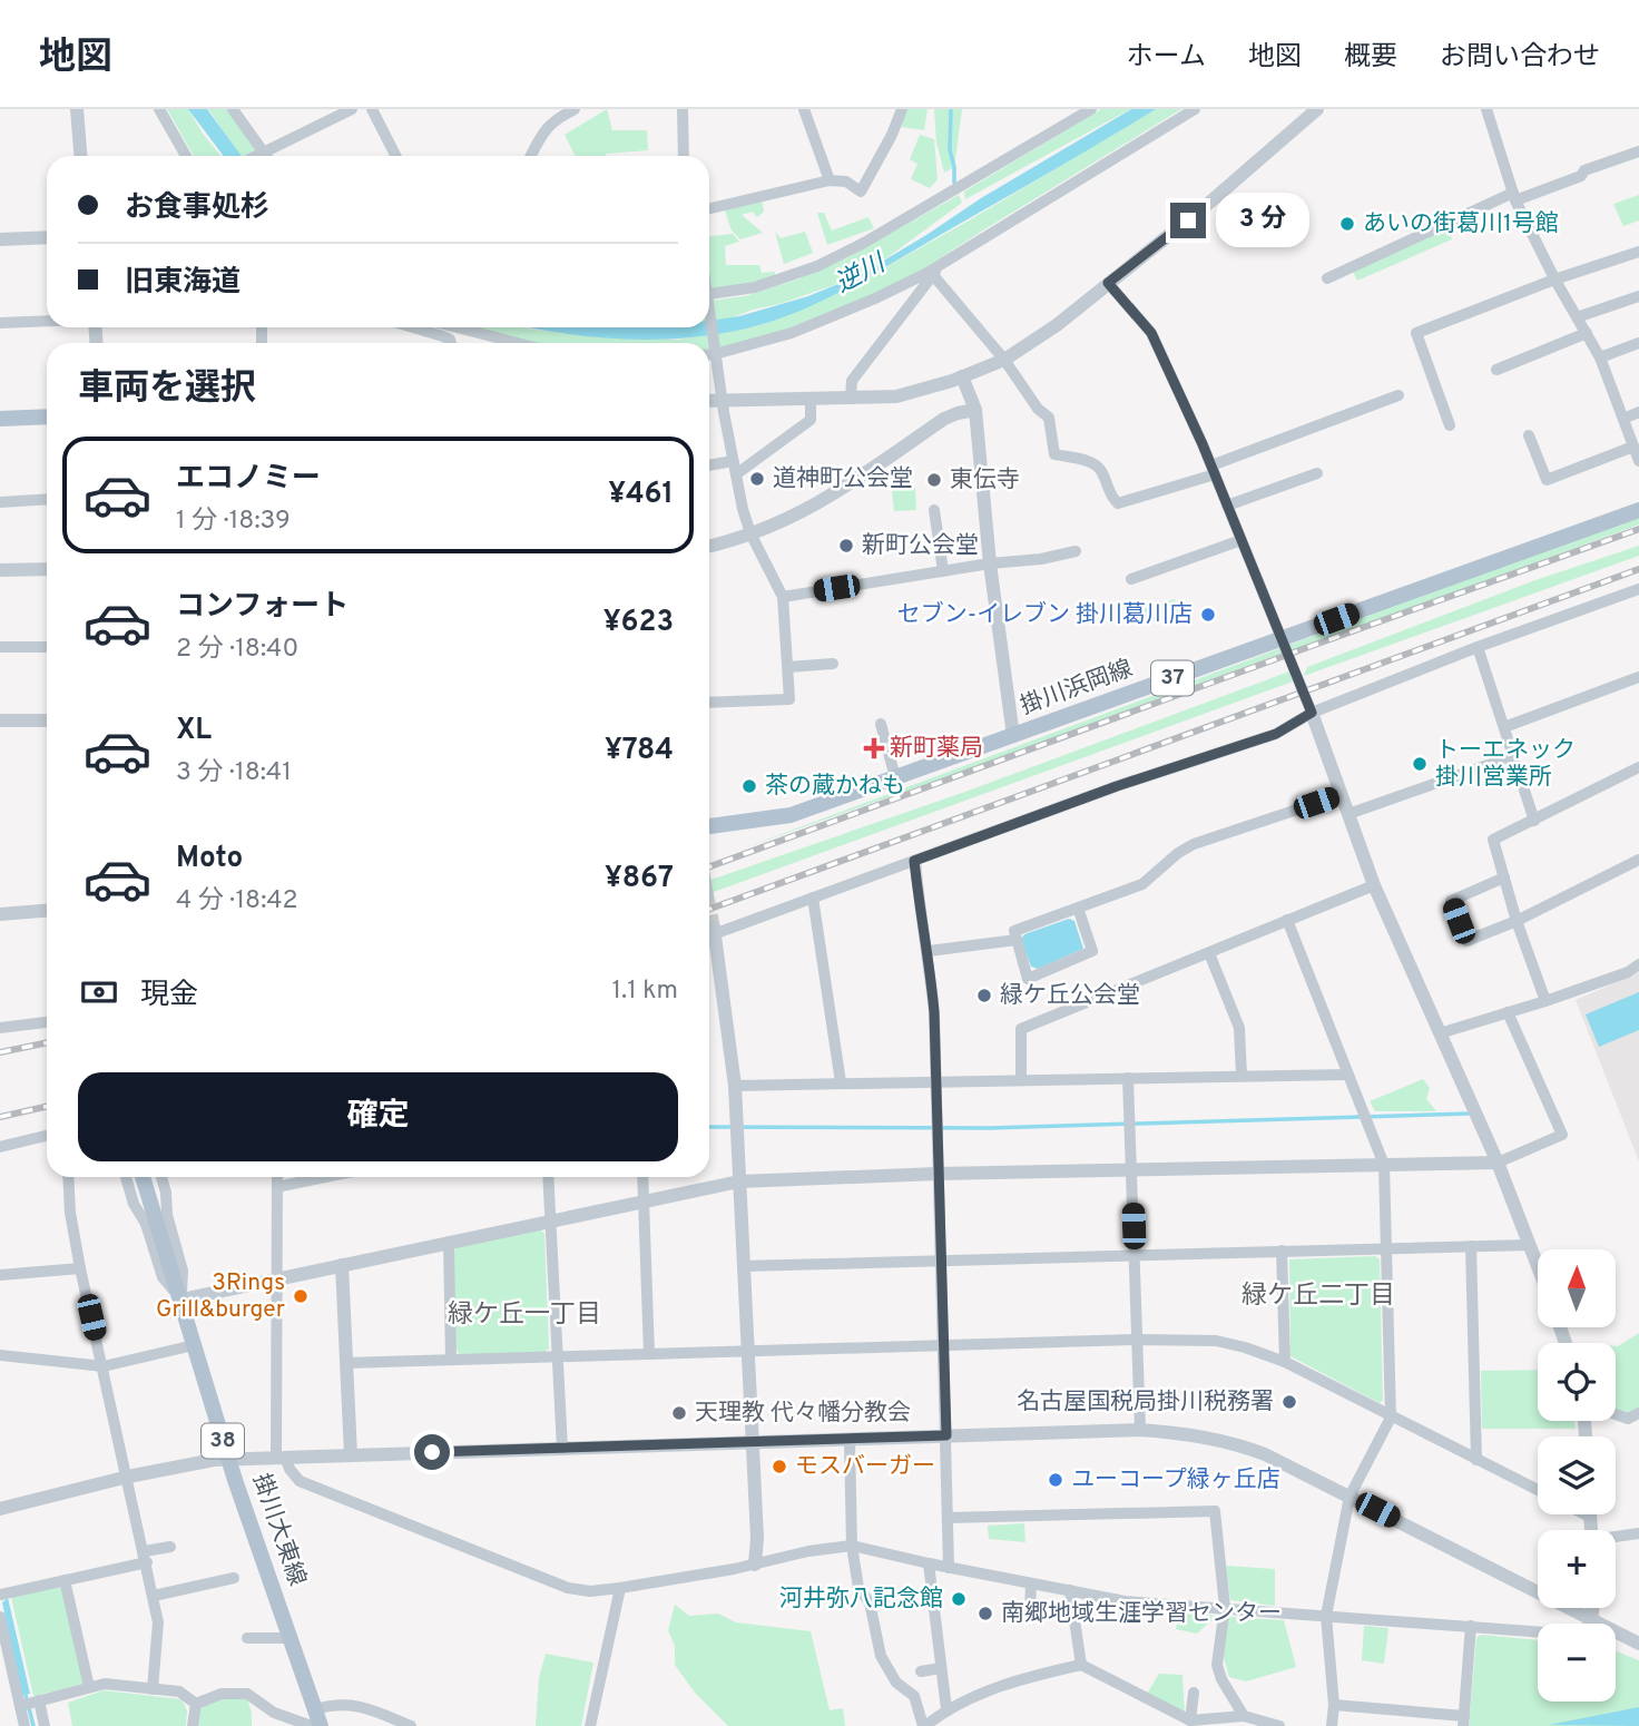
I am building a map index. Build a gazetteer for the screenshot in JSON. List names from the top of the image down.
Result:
{
  "streets": {
    "main road": [
      "37",
      "掛川浜岡線",
      "38",
      "掛川大東線"
    ]
  },
  "districts": ["緑ケ丘二丁目", "緑ケ丘一丁目"],
  "water": ["逆川"],
  "places": {
    "other": [
      "あいの街葛川1号館",
      "道神町公会堂",
      "東伝寺",
      "新町公会堂",
      "セブン-イレブン 掛川葛川店",
      "トーエネック 掛川営業所",
      "茶の蔵かねも",
      "緑ケ丘公会堂",
      "3Rings Grill&burger",
      "名古屋国税局掛川税務署",
      "天理教 代々幡分教会",
      "モスバーガー",
      "ユーコープ緑ヶ丘店",
      "河井弥八記念館",
      "南郷地域生涯学習センター"
    ],
    "health": ["新町薬局"]
  },
  "north": "top",
  "page": {
    "header": "地図",
    "nav": [
      "ホーム",
      "地図",
      "概要",
      "お問い合わせ"
    ],
    "banner": ["お食事処杉", "旧東海道"],
    "bubble": "3 分",
    "heading": "車両を選択",
    "list": [
      {
        "name": "エコノミー",
        "note": "1 分 · 18:39",
        "value": "¥461"
      },
      {
        "name": "コンフォート",
        "note": "2 分 · 18:40",
        "value": "¥623"
      },
      {
        "name": "XL",
        "note": "3 分 · 18:41",
        "value": "¥784"
      },
      {
        "name": "Moto",
        "note": "4 分 · 18:42",
        "value": "¥867"
      }
    ],
    "pay": ["現金", "1.1 km"],
    "buttons": "確定",
    "map_buttons": ["+", "−"]
  }
}
